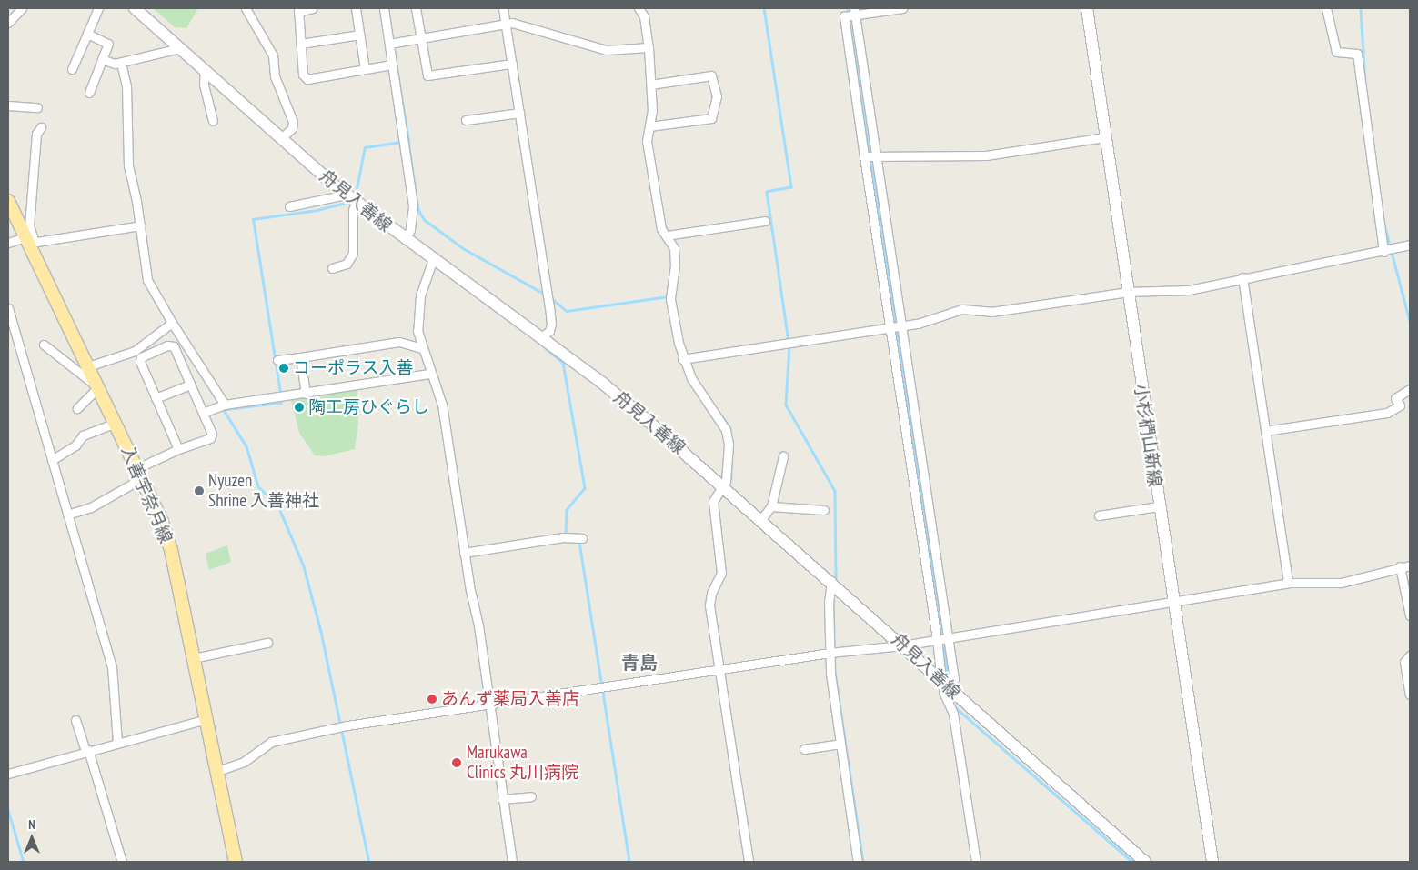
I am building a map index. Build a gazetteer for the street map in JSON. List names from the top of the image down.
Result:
{
  "streets": {
    "main road": ["舟見入善線", "小杉椚山新線", "入善宇奈月線"]
  },
  "districts": ["青島"],
  "places": [
    "コーポラス入善",
    "陶工房ひぐらし",
    "Nyuzen Shrine 入善神社",
    "あんず薬局入善店",
    "Marukawa Clinics 丸川病院"
  ],
  "north": "top"
}
